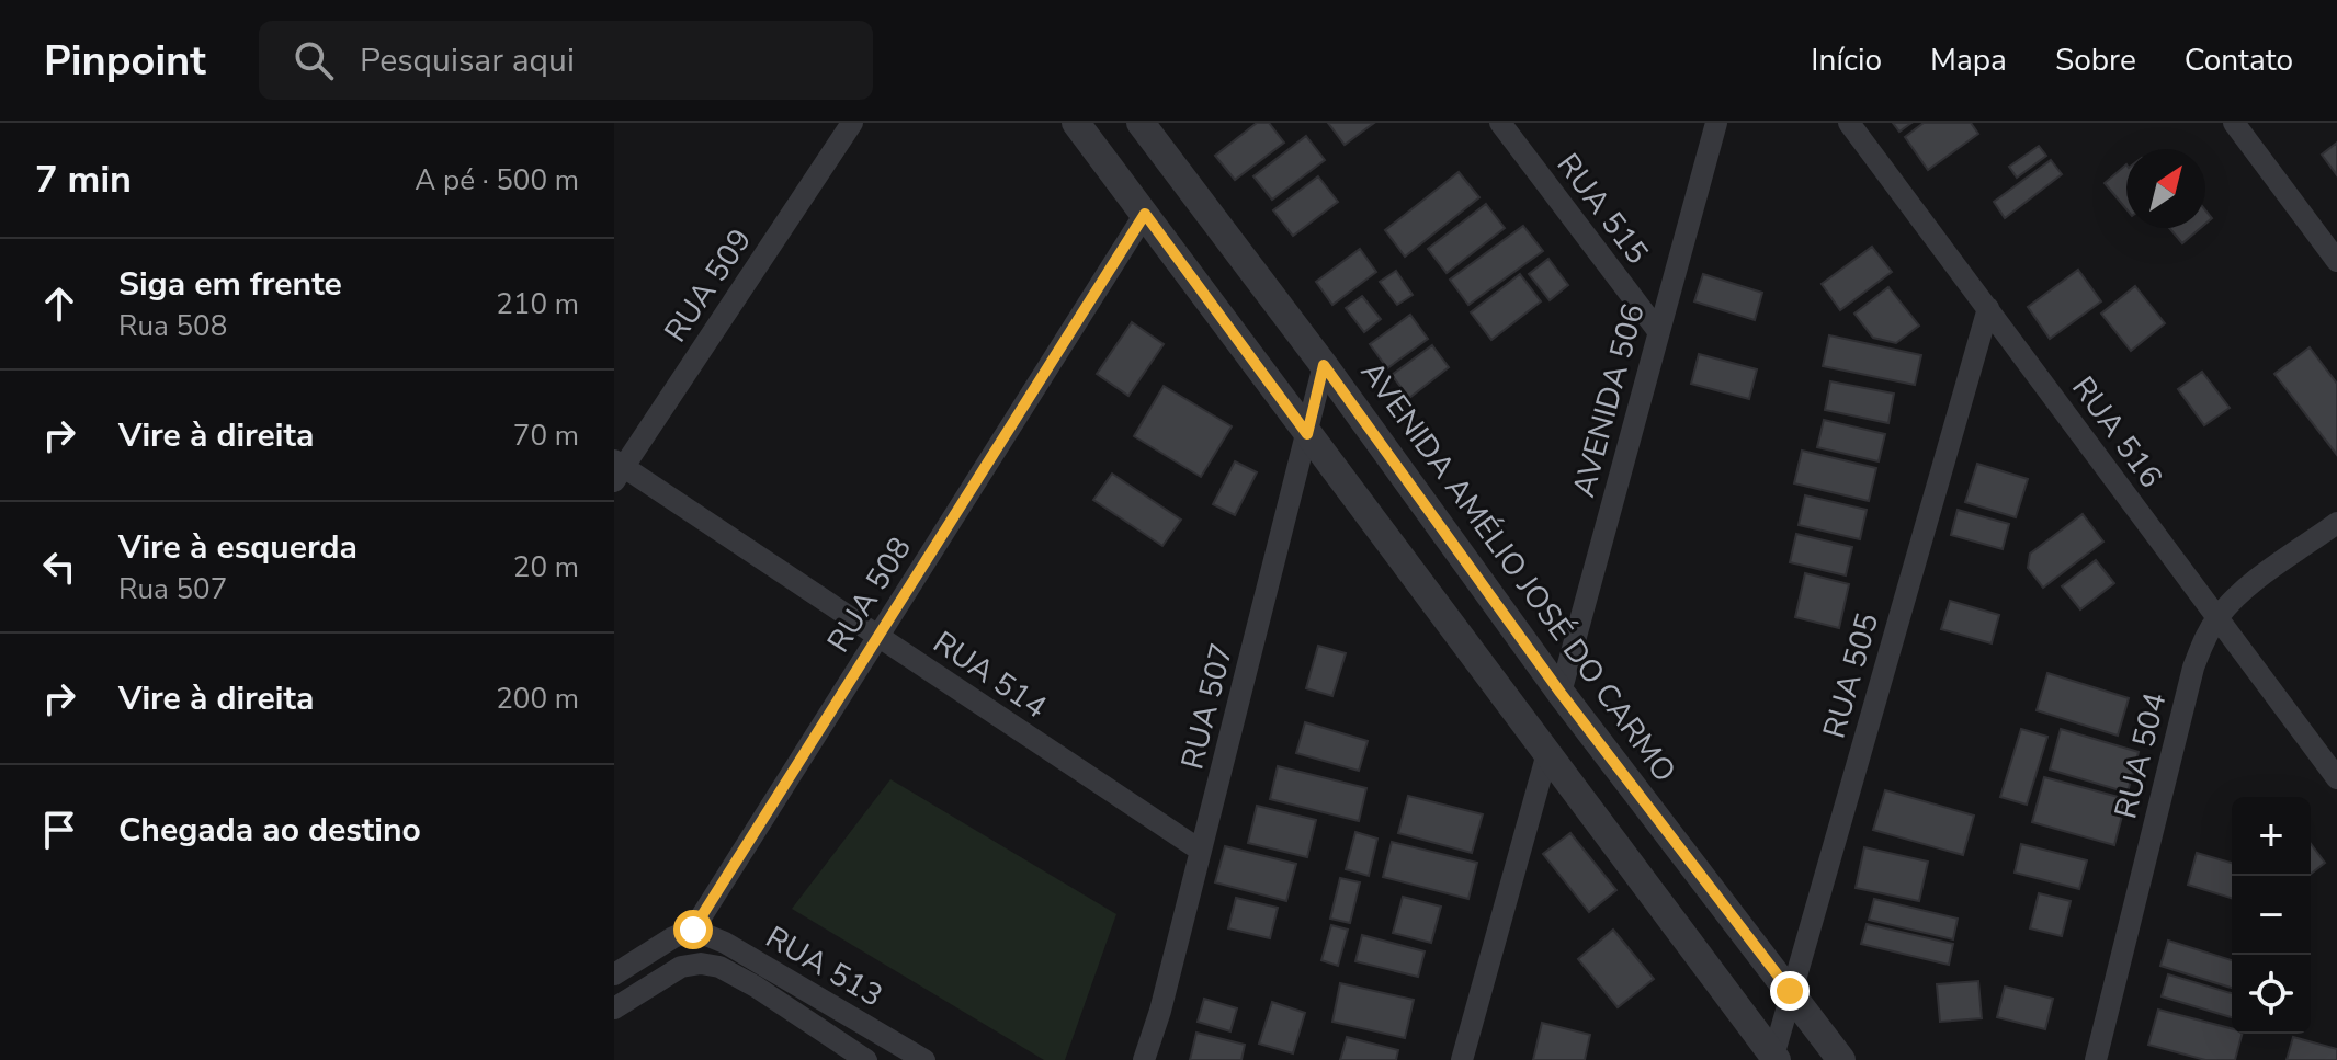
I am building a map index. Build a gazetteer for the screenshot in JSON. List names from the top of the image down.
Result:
{
  "streets": {
    "street": [
      "RUA 515",
      "RUA 509",
      "AVENIDA 506",
      "RUA 516",
      "AVENIDA AMÉLIO JOSÉ DO CARMO",
      "RUA 508",
      "RUA 514",
      "RUA 505",
      "RUA 507",
      "RUA 504",
      "RUA 513"
    ]
  },
  "crossings": [
    ["RUA 515", "AVENIDA 506"],
    ["RUA 509", "RUA 514"],
    ["AVENIDA 506", "AVENIDA AMÉLIO JOSÉ DO CARMO"],
    ["RUA 516", "RUA 505"],
    ["RUA 516", "RUA 504"],
    ["AVENIDA AMÉLIO JOSÉ DO CARMO", "RUA 505"],
    ["AVENIDA AMÉLIO JOSÉ DO CARMO", "RUA 507"],
    ["RUA 508", "RUA 514"],
    ["RUA 508", "RUA 513"],
    ["RUA 514", "RUA 507"]
  ],
  "north": "top right",
  "page": {
    "header": "Pinpoint",
    "search": "Pesquisar aqui",
    "nav": [
      "Início",
      "Mapa",
      "Sobre",
      "Contato"
    ],
    "heading": ["7 min", "A pé · 500 m"],
    "list": [
      ["Siga em frente", "Rua 508", "210 m"],
      ["Vire à direita", "70 m"],
      ["Vire à esquerda", "Rua 507", "20 m"],
      ["Vire à direita", "200 m"],
      "Chegada ao destino"
    ],
    "map_buttons": ["+", "−"]
  }
}
